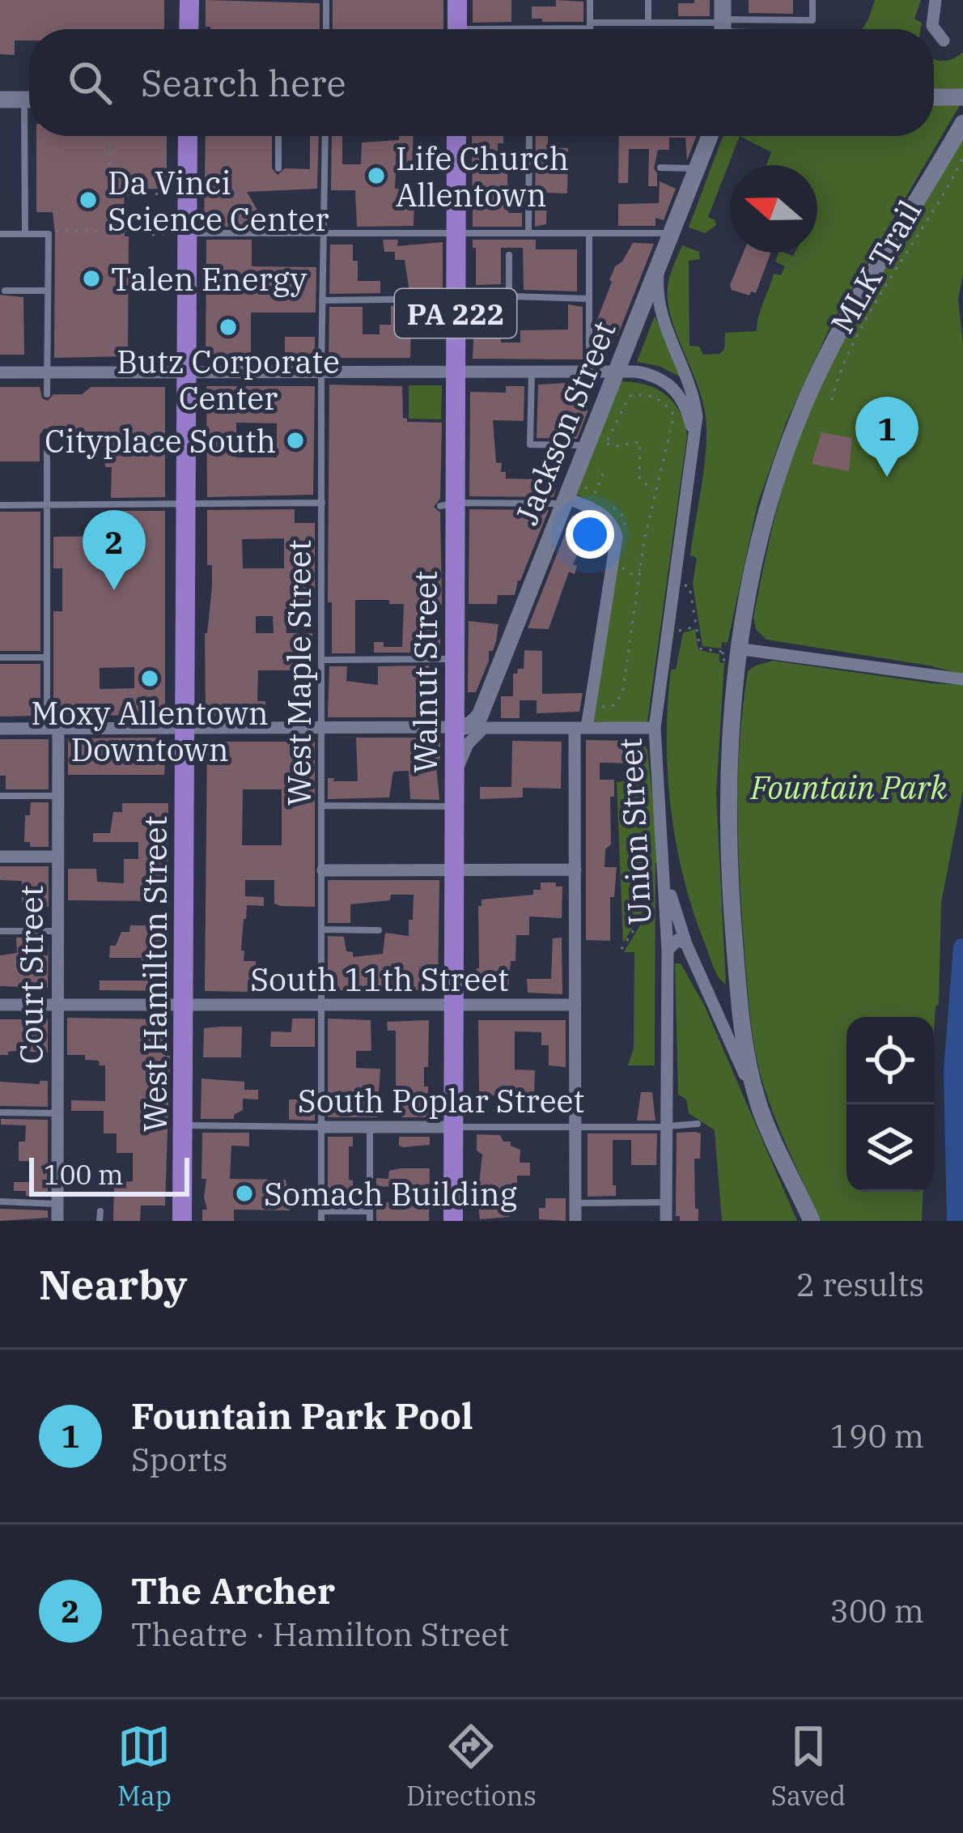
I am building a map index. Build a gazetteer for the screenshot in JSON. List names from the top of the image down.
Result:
{
  "streets": {
    "main road": [
      "PA 222",
      "Jackson Street",
      "Walnut Street",
      "West Hamilton Street"
    ],
    "street": [
      "Union Street",
      "Court Street",
      "South 11th Street",
      "South Poplar Street"
    ],
    "lane": ["West Maple Street"],
    "path": ["MLK Trail"]
  },
  "crossings": [
    ["Jackson Street", "Union Street"],
    ["Walnut Street", "Union Street"],
    ["Walnut Street", "South 11th Street"],
    ["Walnut Street", "South Poplar Street"],
    ["West Maple Street", "Union Street"],
    ["West Maple Street", "South 11th Street"],
    ["West Maple Street", "South Poplar Street"],
    ["Union Street", "West Hamilton Street"],
    ["Union Street", "South Poplar Street"],
    ["West Hamilton Street", "South 11th Street"],
    ["West Hamilton Street", "South Poplar Street"],
    ["Court Street", "South 11th Street"]
  ],
  "parks": ["Fountain Park"],
  "places": [
    "Life Church Allentown",
    "Da Vinci Science Center",
    "Talen Energy",
    "Butz Corporate Center",
    "Cityplace South",
    "Moxy Allentown Downtown",
    "Somach Building"
  ],
  "scale_bar": "100 m",
  "north": "left",
  "page": {
    "search": "Search here",
    "pins": ["1", "2"],
    "scale": "100 m",
    "heading": ["Nearby", "2 results"],
    "list": [
      {
        "mark": "1",
        "name": "Fountain Park Pool",
        "note": "Sports",
        "value": "190 m"
      },
      {
        "mark": "2",
        "name": "The Archer",
        "note": "Theatre · Hamilton Street",
        "value": "300 m"
      }
    ],
    "nav": ["Map", "Directions", "Saved"]
  }
}
